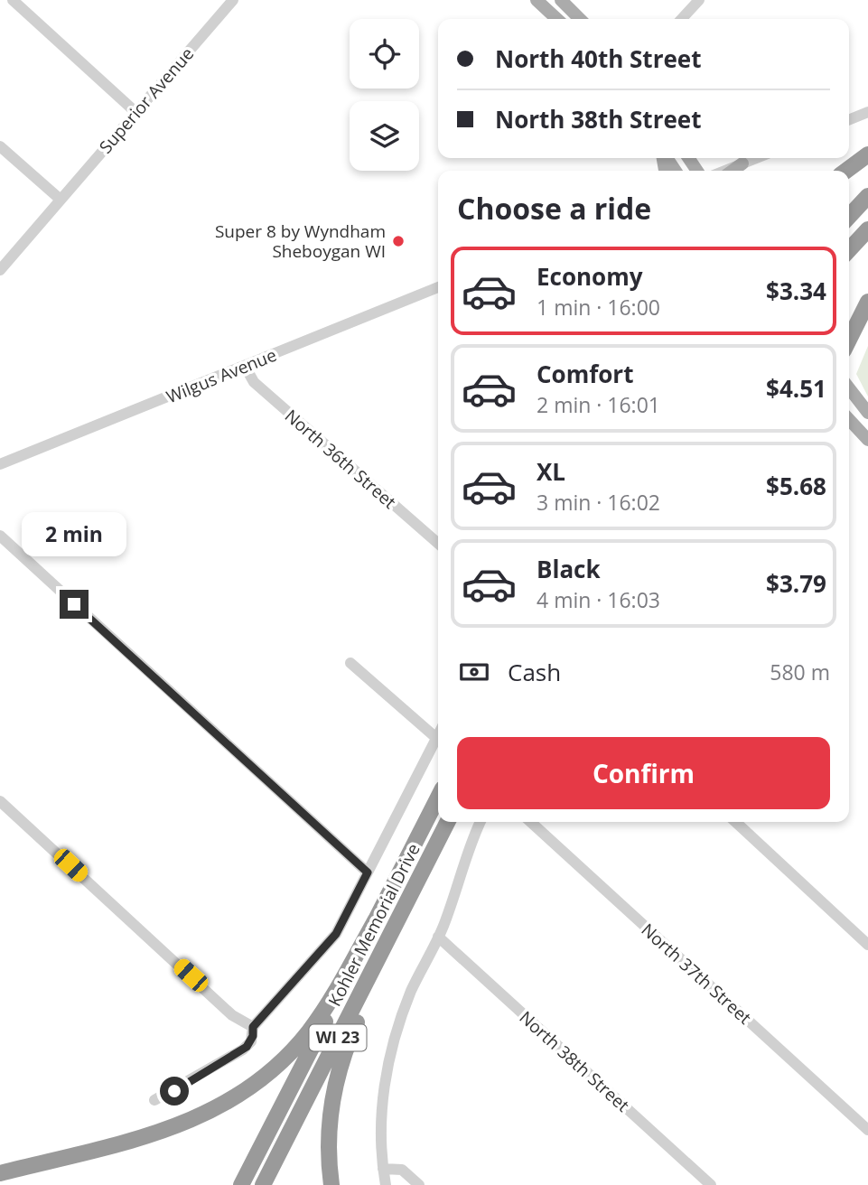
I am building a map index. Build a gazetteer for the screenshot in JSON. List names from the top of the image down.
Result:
{
  "streets": {
    "highway": ["Kohler Memorial Drive", "WI 23"],
    "street": [
      "Superior Avenue",
      "Wilgus Avenue",
      "North 36th Street",
      "North 37th Street",
      "North 38th Street"
    ]
  },
  "crossings": [
    ["Wilgus Avenue", "North 36th Street"]
  ],
  "places": ["Super 8 by Wyndham Sheboygan WI"],
  "page": {
    "banner": ["North 40th Street", "North 38th Street"],
    "heading": "Choose a ride",
    "list": [
      {
        "name": "Economy",
        "note": "1 min · 16:00",
        "value": "$3.34"
      },
      {
        "name": "Comfort",
        "note": "2 min · 16:01",
        "value": "$4.51"
      },
      {
        "name": "XL",
        "note": "3 min · 16:02",
        "value": "$5.68"
      },
      {
        "name": "Black",
        "note": "4 min · 16:03",
        "value": "$3.79"
      }
    ],
    "bubble": "2 min",
    "pay": ["Cash", "580 m"],
    "buttons": "Confirm"
  }
}
